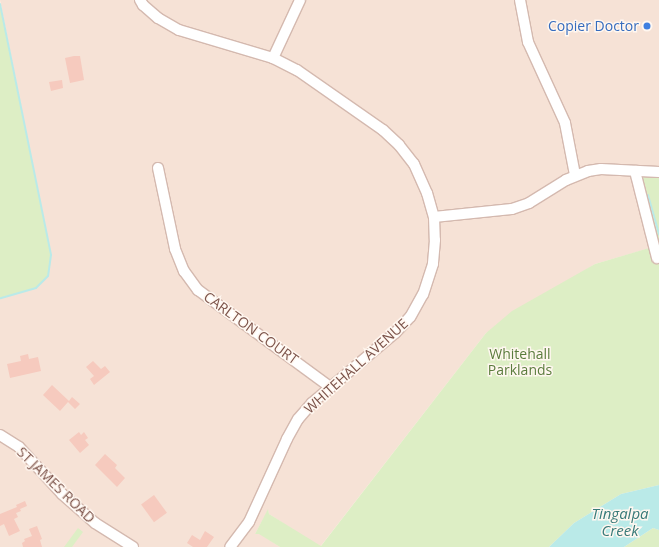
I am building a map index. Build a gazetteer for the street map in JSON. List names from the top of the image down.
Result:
{
  "streets": {
    "street": ["CARLTON COURT", "WHITEHALL AVENUE", "ST JAMES ROAD"]
  },
  "crossings": [
    ["CARLTON COURT", "WHITEHALL AVENUE"]
  ],
  "water": ["Tingalpa Creek"],
  "parks": ["Whitehall Parklands"],
  "places": ["Copier Doctor"]
}
